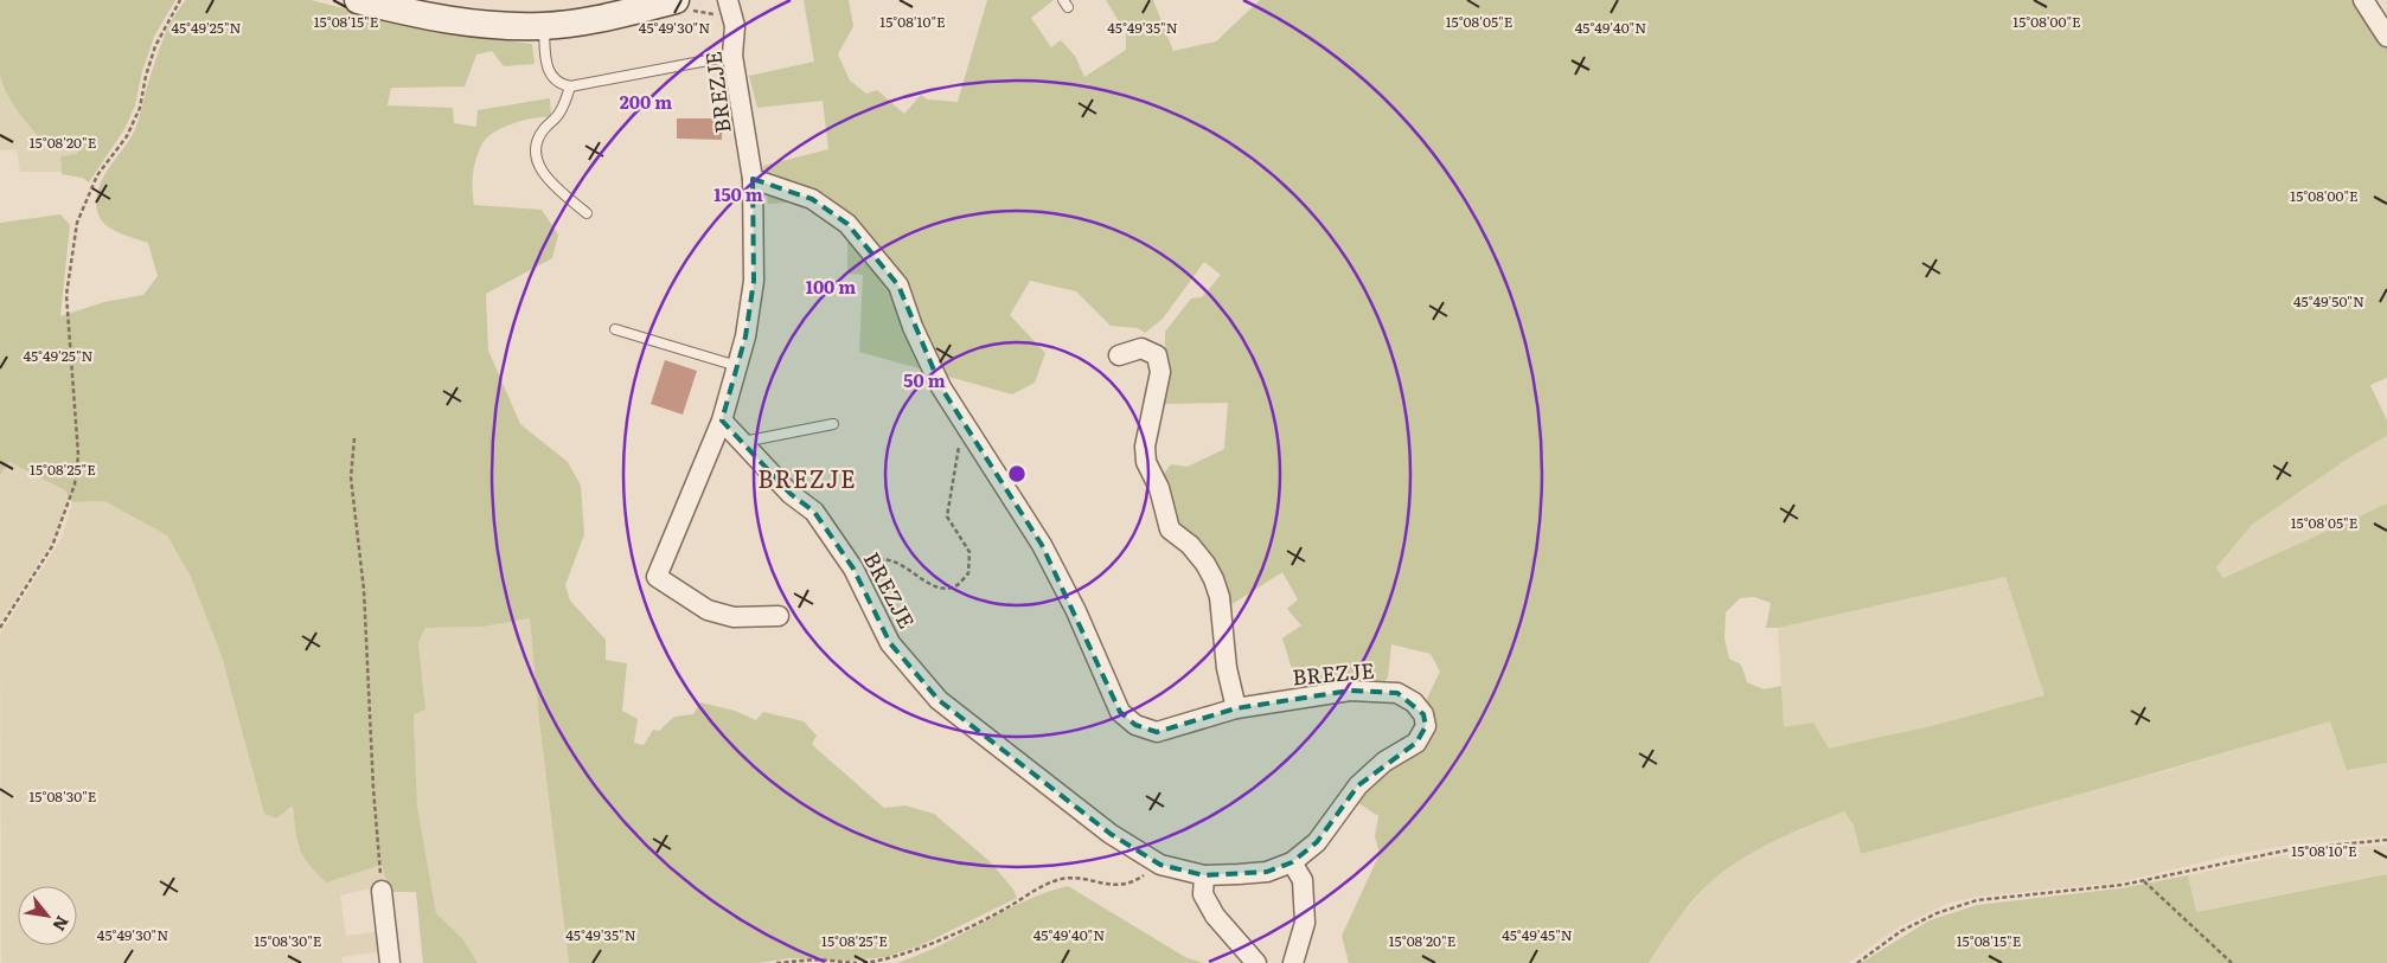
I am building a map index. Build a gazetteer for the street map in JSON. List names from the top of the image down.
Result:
{
  "streets": {
    "street": ["BREZJE"]
  },
  "districts": ["BREZJE"],
  "north": "bottom right",
  "coordinates": [
    "15°08'15\"E",
    "15°08'10\"E",
    "15°08'05\"E",
    "15°08'00\"E",
    "45°49'25\"N",
    "45°49'30\"N",
    "45°49'35\"N",
    "45°49'40\"N",
    "15°08'20\"E",
    "45°49'50\"N",
    "15°08'25\"E",
    "15°08'30\"E",
    "45°49'45\"N"
  ],
  "rings": [
    "200 m",
    "150 m",
    "100 m",
    "50 m"
  ]
}
